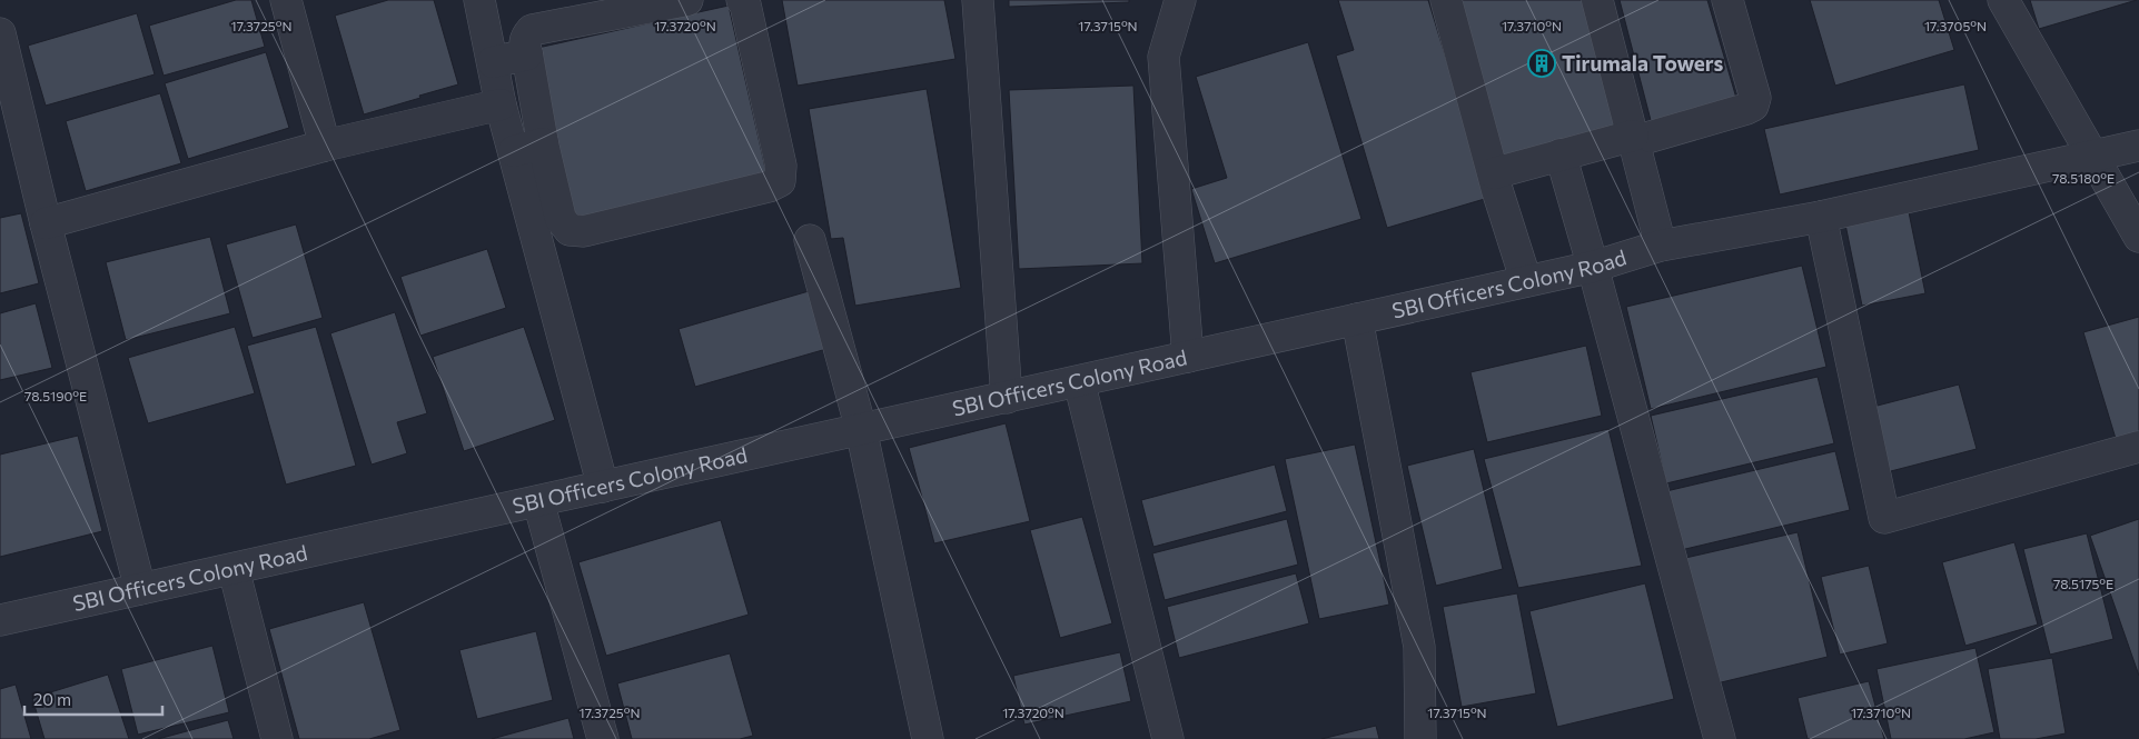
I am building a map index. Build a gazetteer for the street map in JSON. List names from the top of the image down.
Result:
{
  "streets": {
    "street": ["SBI Officers Colony Road"]
  },
  "places": {
    "building": ["Tirumala Towers"]
  },
  "scale_bar": "20 m",
  "coordinates": [
    "17.3725°N",
    "17.3720°N",
    "17.3715°N",
    "17.3710°N",
    "17.3705°N",
    "78.5180°E",
    "78.5190°E",
    "78.5175°E"
  ]
}
